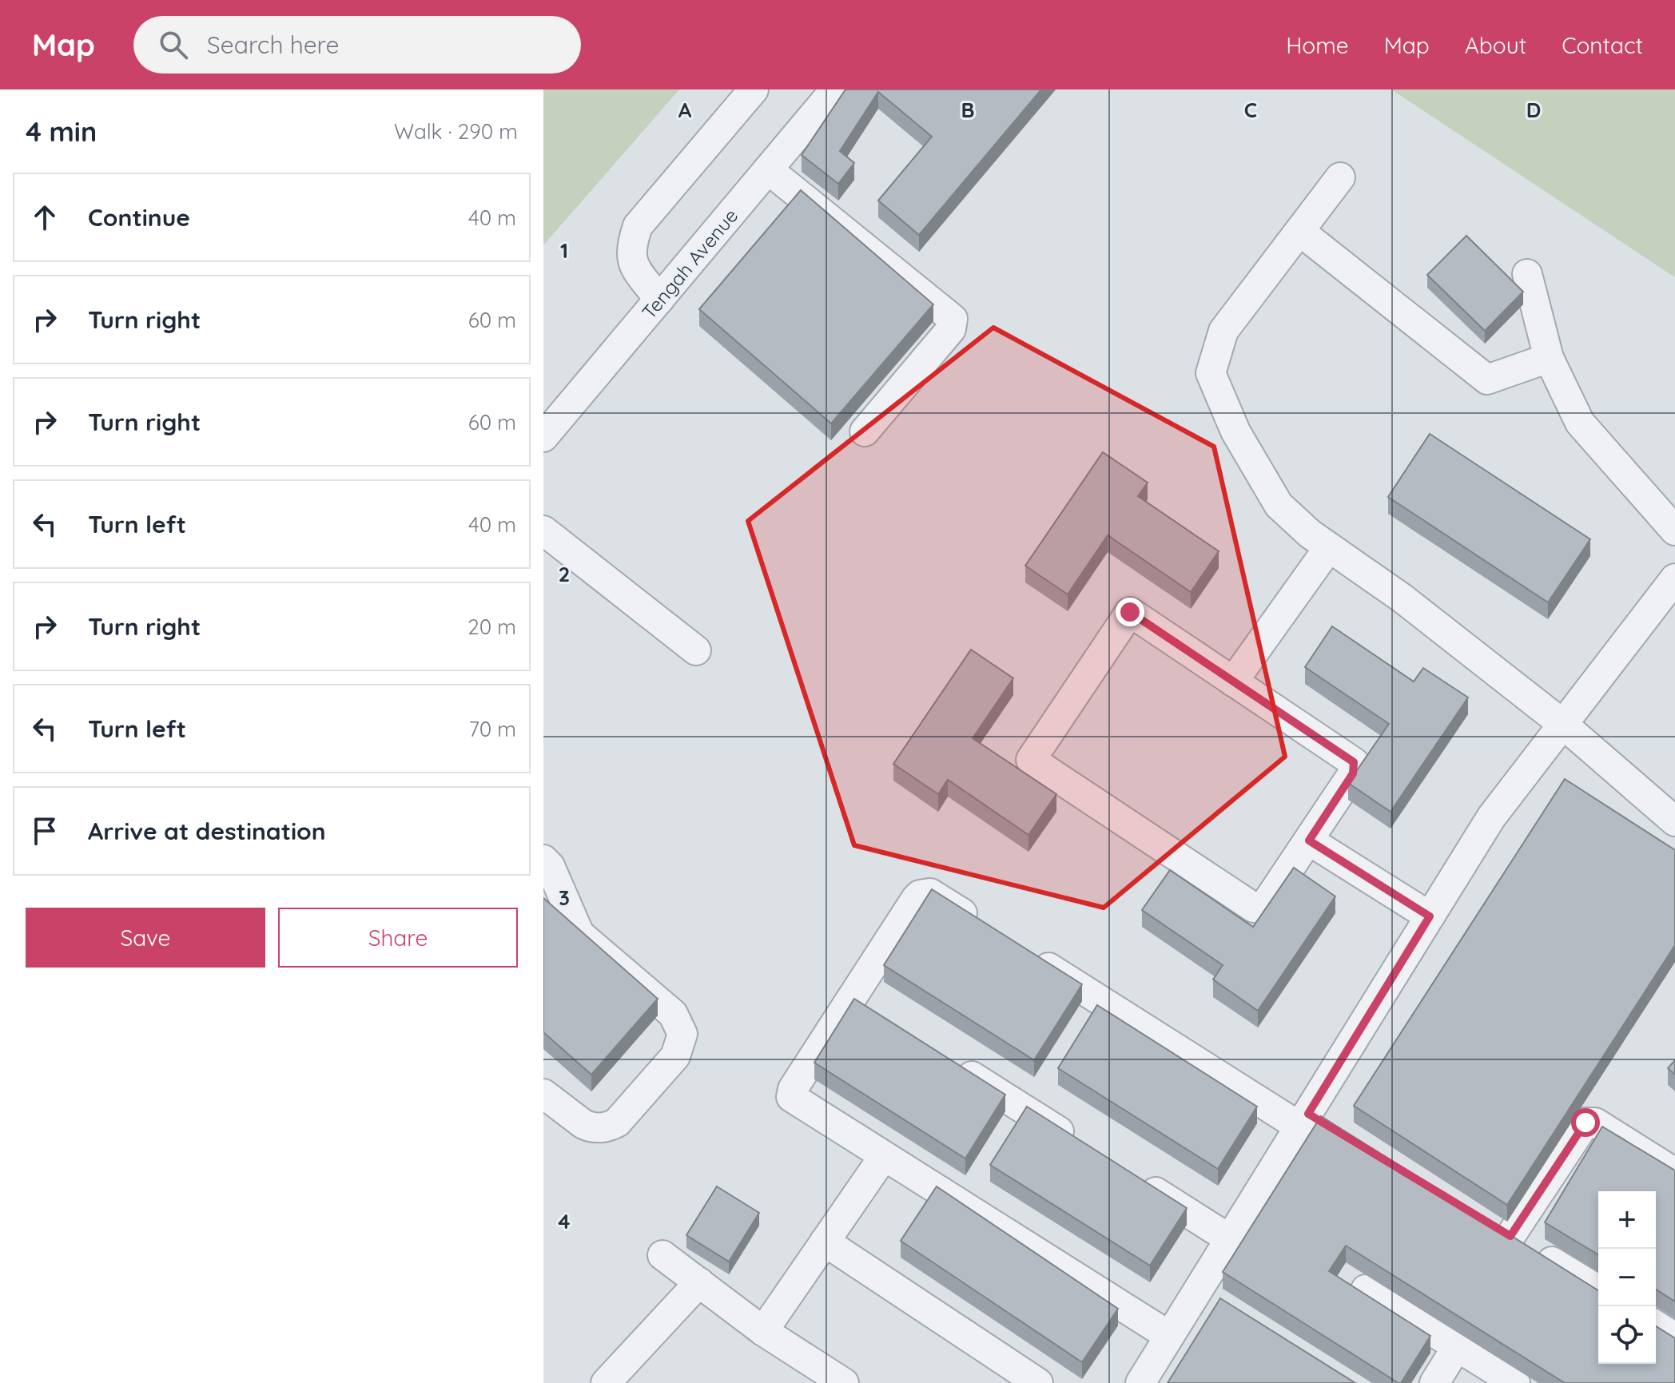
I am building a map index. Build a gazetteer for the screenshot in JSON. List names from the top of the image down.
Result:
{
  "streets": {
    "lane": ["Tengah Avenue"]
  },
  "page": {
    "header": "Map",
    "search": "Search here",
    "nav": [
      "Home",
      "Map",
      "About",
      "Contact"
    ],
    "heading": ["4 min", "Walk · 290 m"],
    "list": [
      ["Continue", "40 m"],
      ["Turn right", "60 m"],
      ["Turn right", "60 m"],
      ["Turn left", "40 m"],
      ["Turn right", "20 m"],
      ["Turn left", "70 m"],
      "Arrive at destination"
    ],
    "buttons": ["Save", "Share"],
    "map_buttons": ["+", "−"]
  },
  "grid": {
    "columns": [
      "A",
      "B",
      "C",
      "D"
    ],
    "rows": [
      "1",
      "2",
      "3",
      "4"
    ]
  }
}
